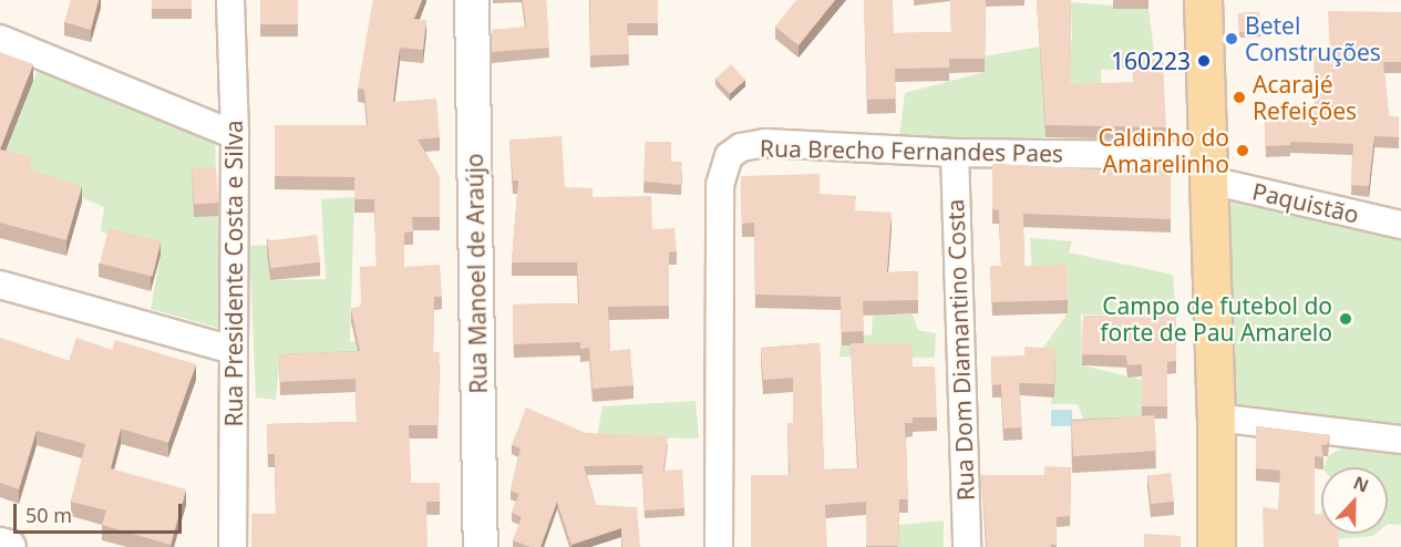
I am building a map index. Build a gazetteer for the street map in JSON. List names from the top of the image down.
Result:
{
  "streets": {
    "street": [
      "Rua Brecho Fernandes Paes",
      "Paquistão",
      "Rua Presidente Costa e Silva",
      "Rua Manoel de Araújo",
      "Rua Dom Diamantino Costa"
    ]
  },
  "crossings": [
    ["Rua Brecho Fernandes Paes", "Paquistão"],
    ["Rua Brecho Fernandes Paes", "Rua Dom Diamantino Costa"]
  ],
  "places": [
    "Betel Construções",
    "160223",
    "Acarajé Refeições",
    "Caldinho do Amarelinho",
    "Campo de futebol do forte de Pau Amarelo"
  ],
  "scale_bar": "50 m",
  "north": "top"
}
